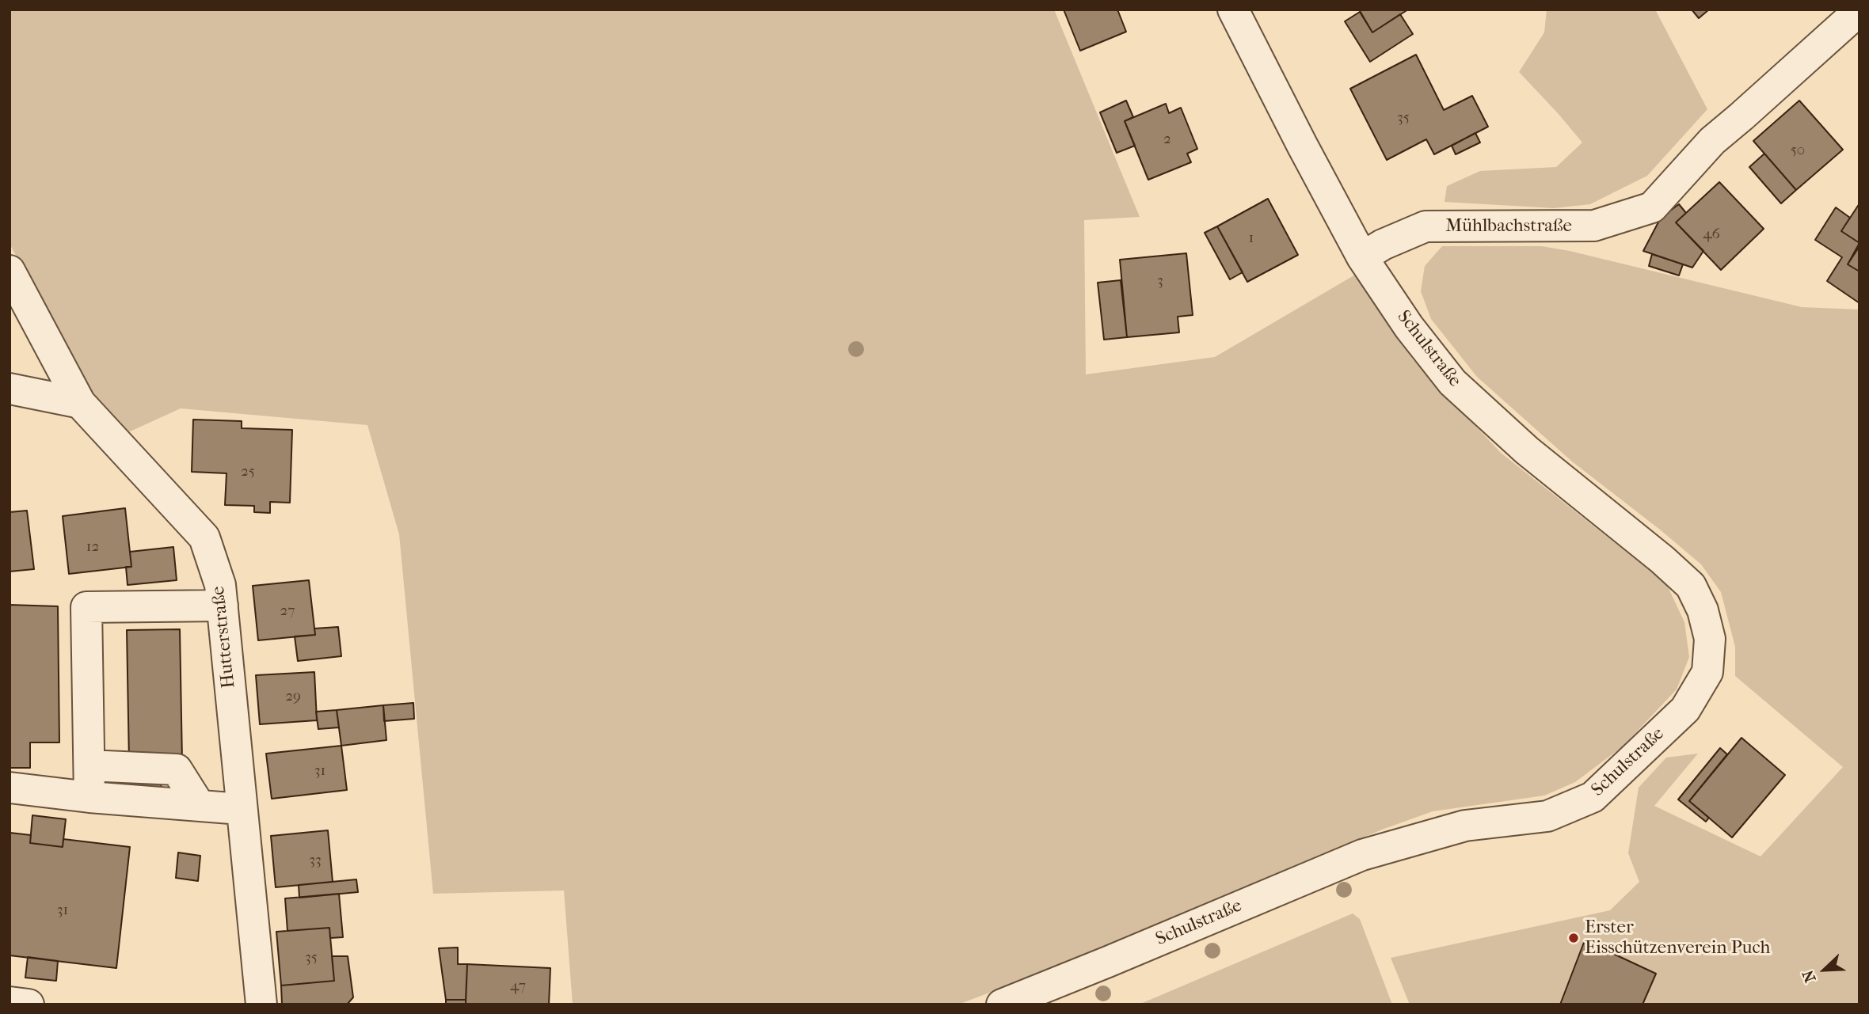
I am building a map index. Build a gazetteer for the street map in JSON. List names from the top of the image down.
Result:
{
  "streets": {
    "street": ["Mühlbachstraße", "Schulstraße", "Hutterstraße"]
  },
  "crossings": [
    ["Mühlbachstraße", "Schulstraße"]
  ],
  "places": ["Erster Eisschützenverein Puch"],
  "house_numbers": [
    "35",
    "2",
    "50",
    "46",
    "1",
    "3",
    "25",
    "12",
    "27",
    "29",
    "31",
    "33",
    "31",
    "35",
    "47"
  ],
  "north": "bottom left"
}
